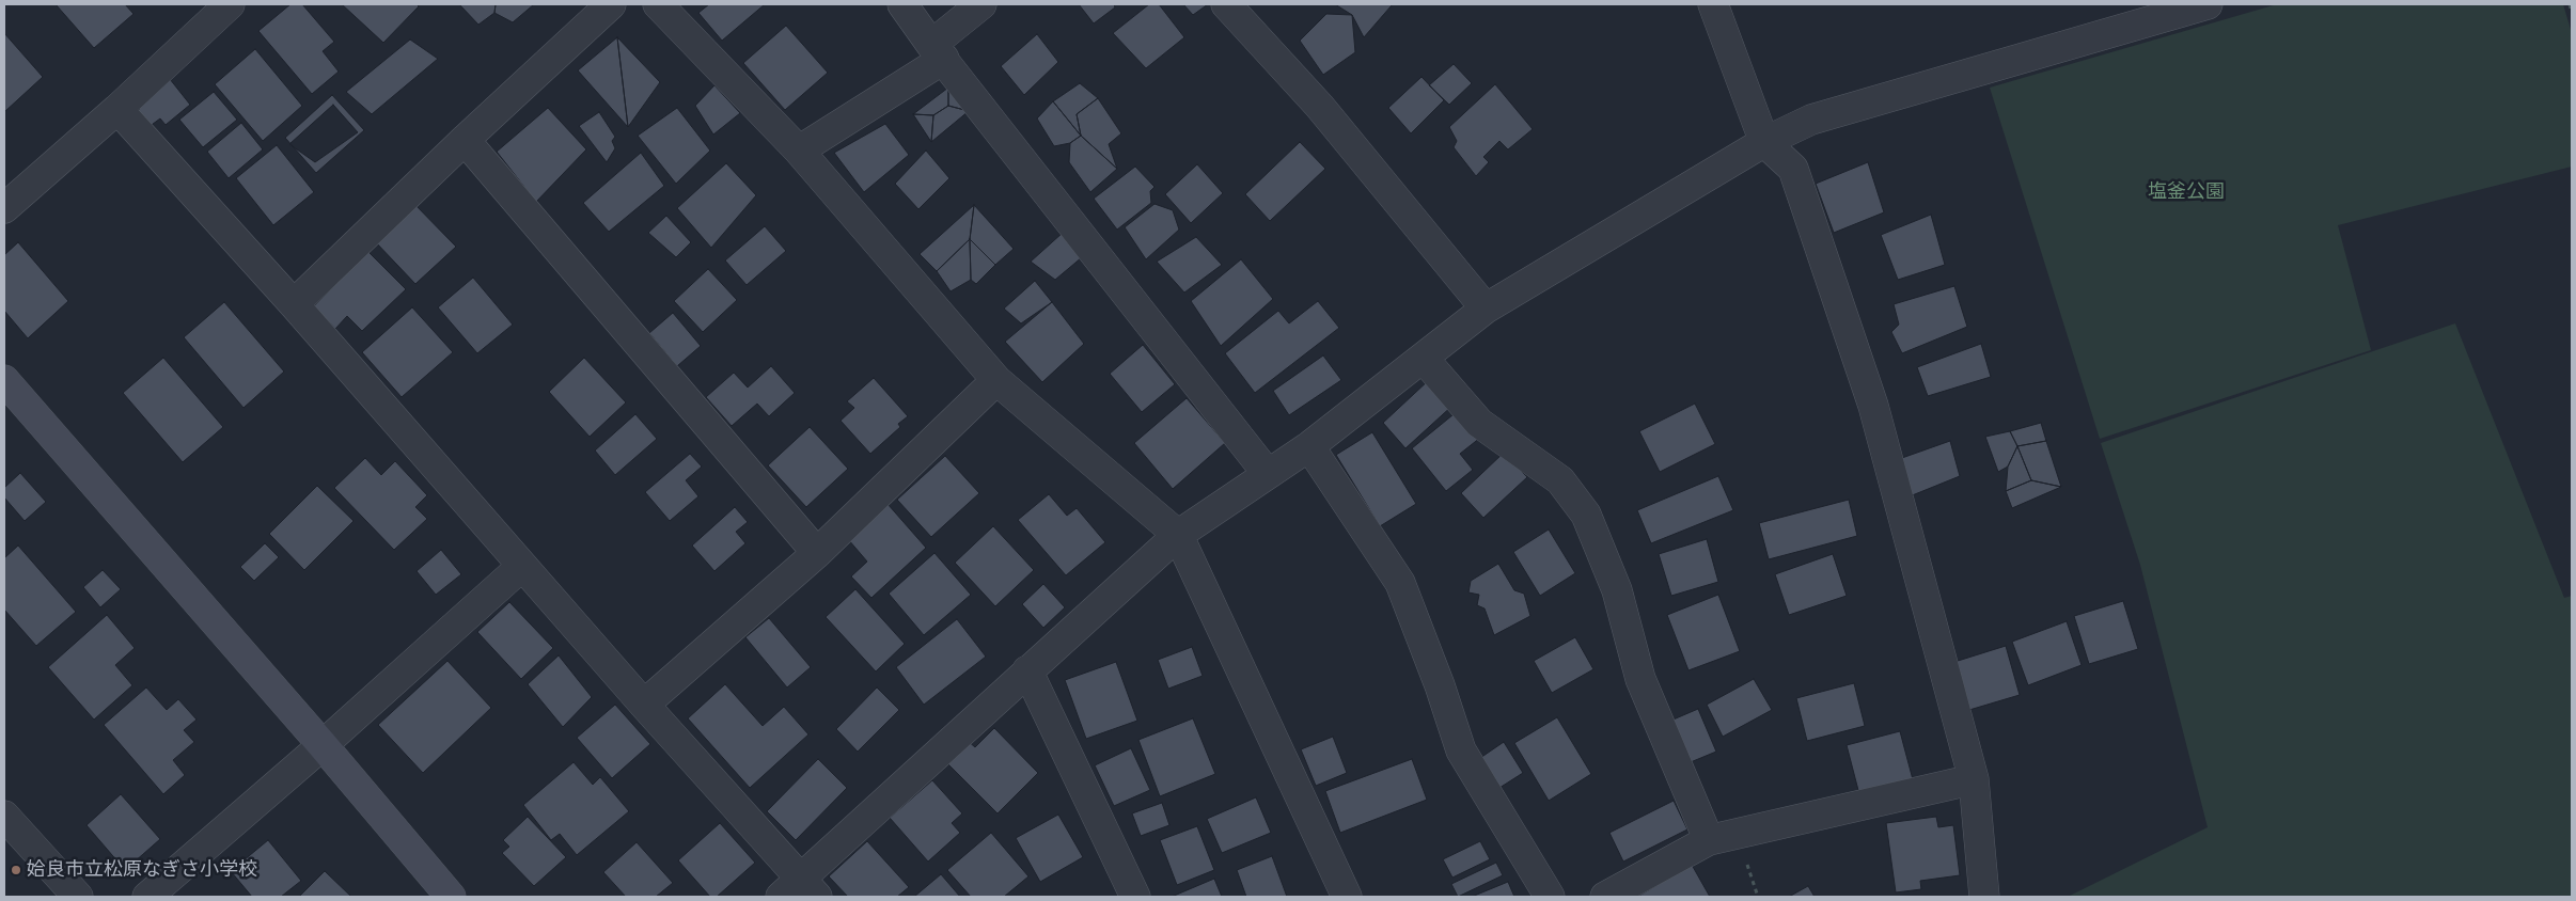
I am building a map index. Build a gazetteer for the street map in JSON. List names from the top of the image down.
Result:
{
  "parks": ["塩釜公園"],
  "places": ["姶良市立松原なぎさ小学校"]
}
